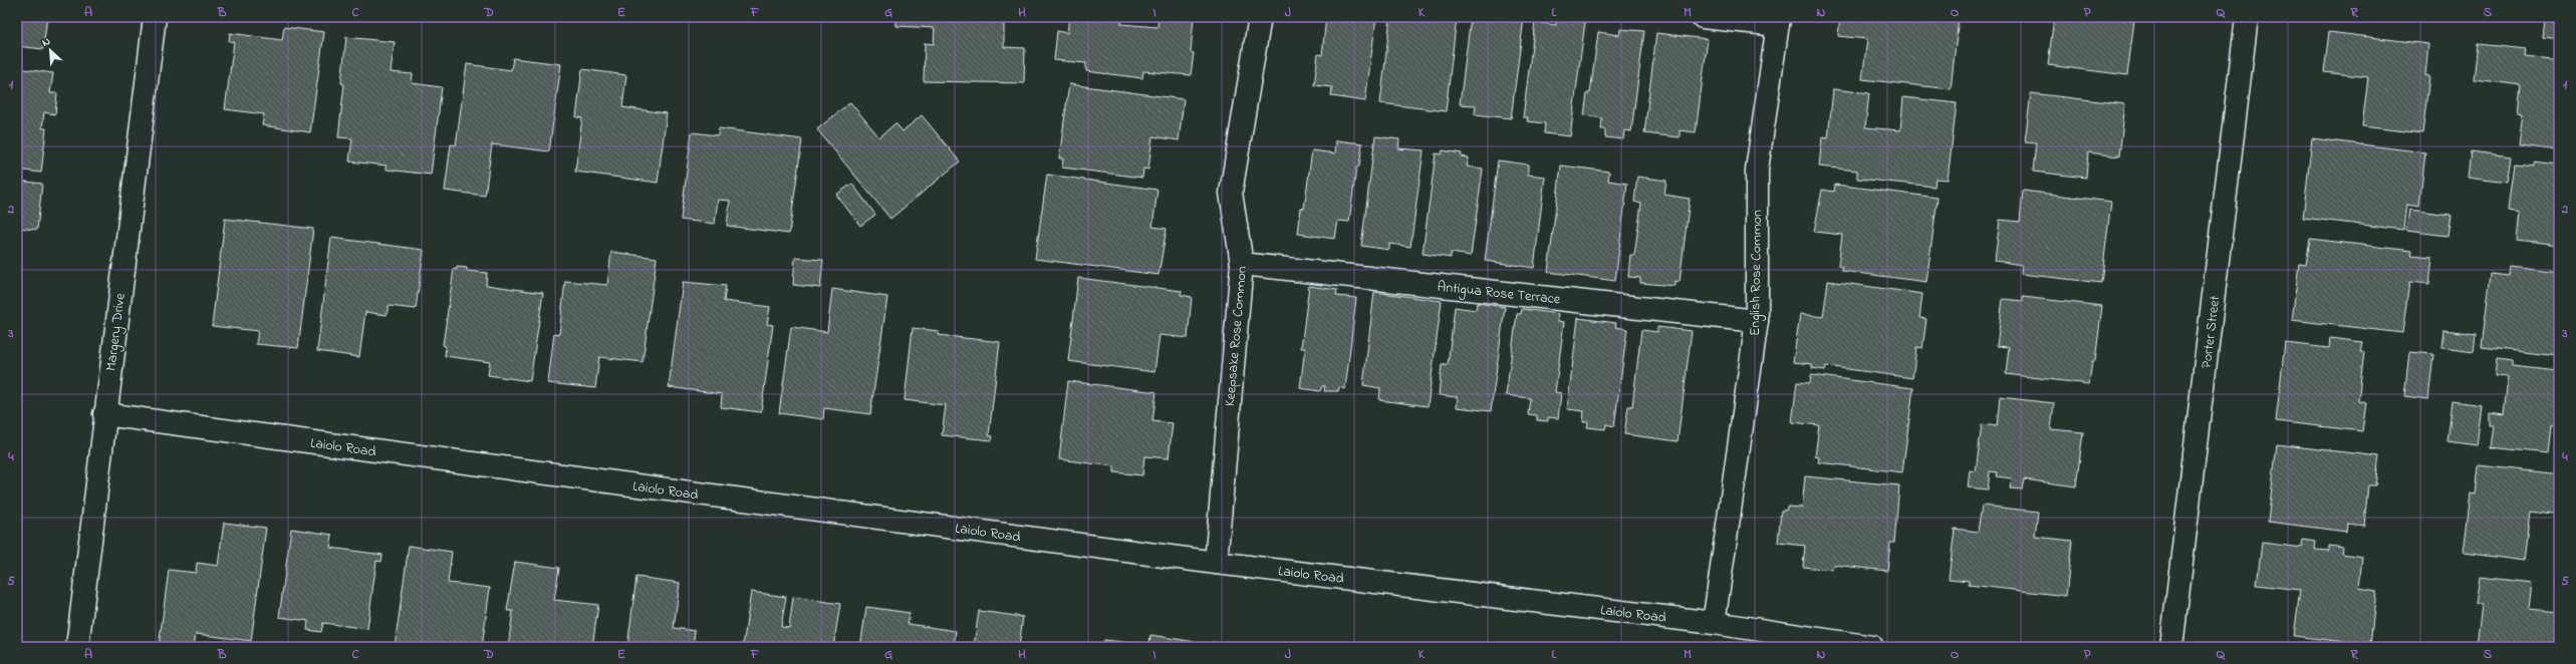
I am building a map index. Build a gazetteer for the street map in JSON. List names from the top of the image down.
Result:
{
  "streets": {
    "street": [
      "English Rose Common",
      "Antigua Rose Terrace",
      "Margery Drive",
      "Porter Street",
      "Keepsake Rose Common",
      "Laiolo Road"
    ]
  },
  "crossings": [
    ["English Rose Common", "Antigua Rose Terrace"],
    ["English Rose Common", "Laiolo Road"],
    ["Antigua Rose Terrace", "Keepsake Rose Common"],
    ["Margery Drive", "Laiolo Road"],
    ["Keepsake Rose Common", "Laiolo Road"]
  ],
  "north": "top left",
  "grid": {
    "columns": [
      "A",
      "B",
      "C",
      "D",
      "E",
      "F",
      "G",
      "H",
      "I",
      "J",
      "K",
      "L",
      "M",
      "N",
      "O",
      "P",
      "Q",
      "R",
      "S"
    ],
    "rows": [
      "1",
      "2",
      "3",
      "4",
      "5"
    ]
  }
}
